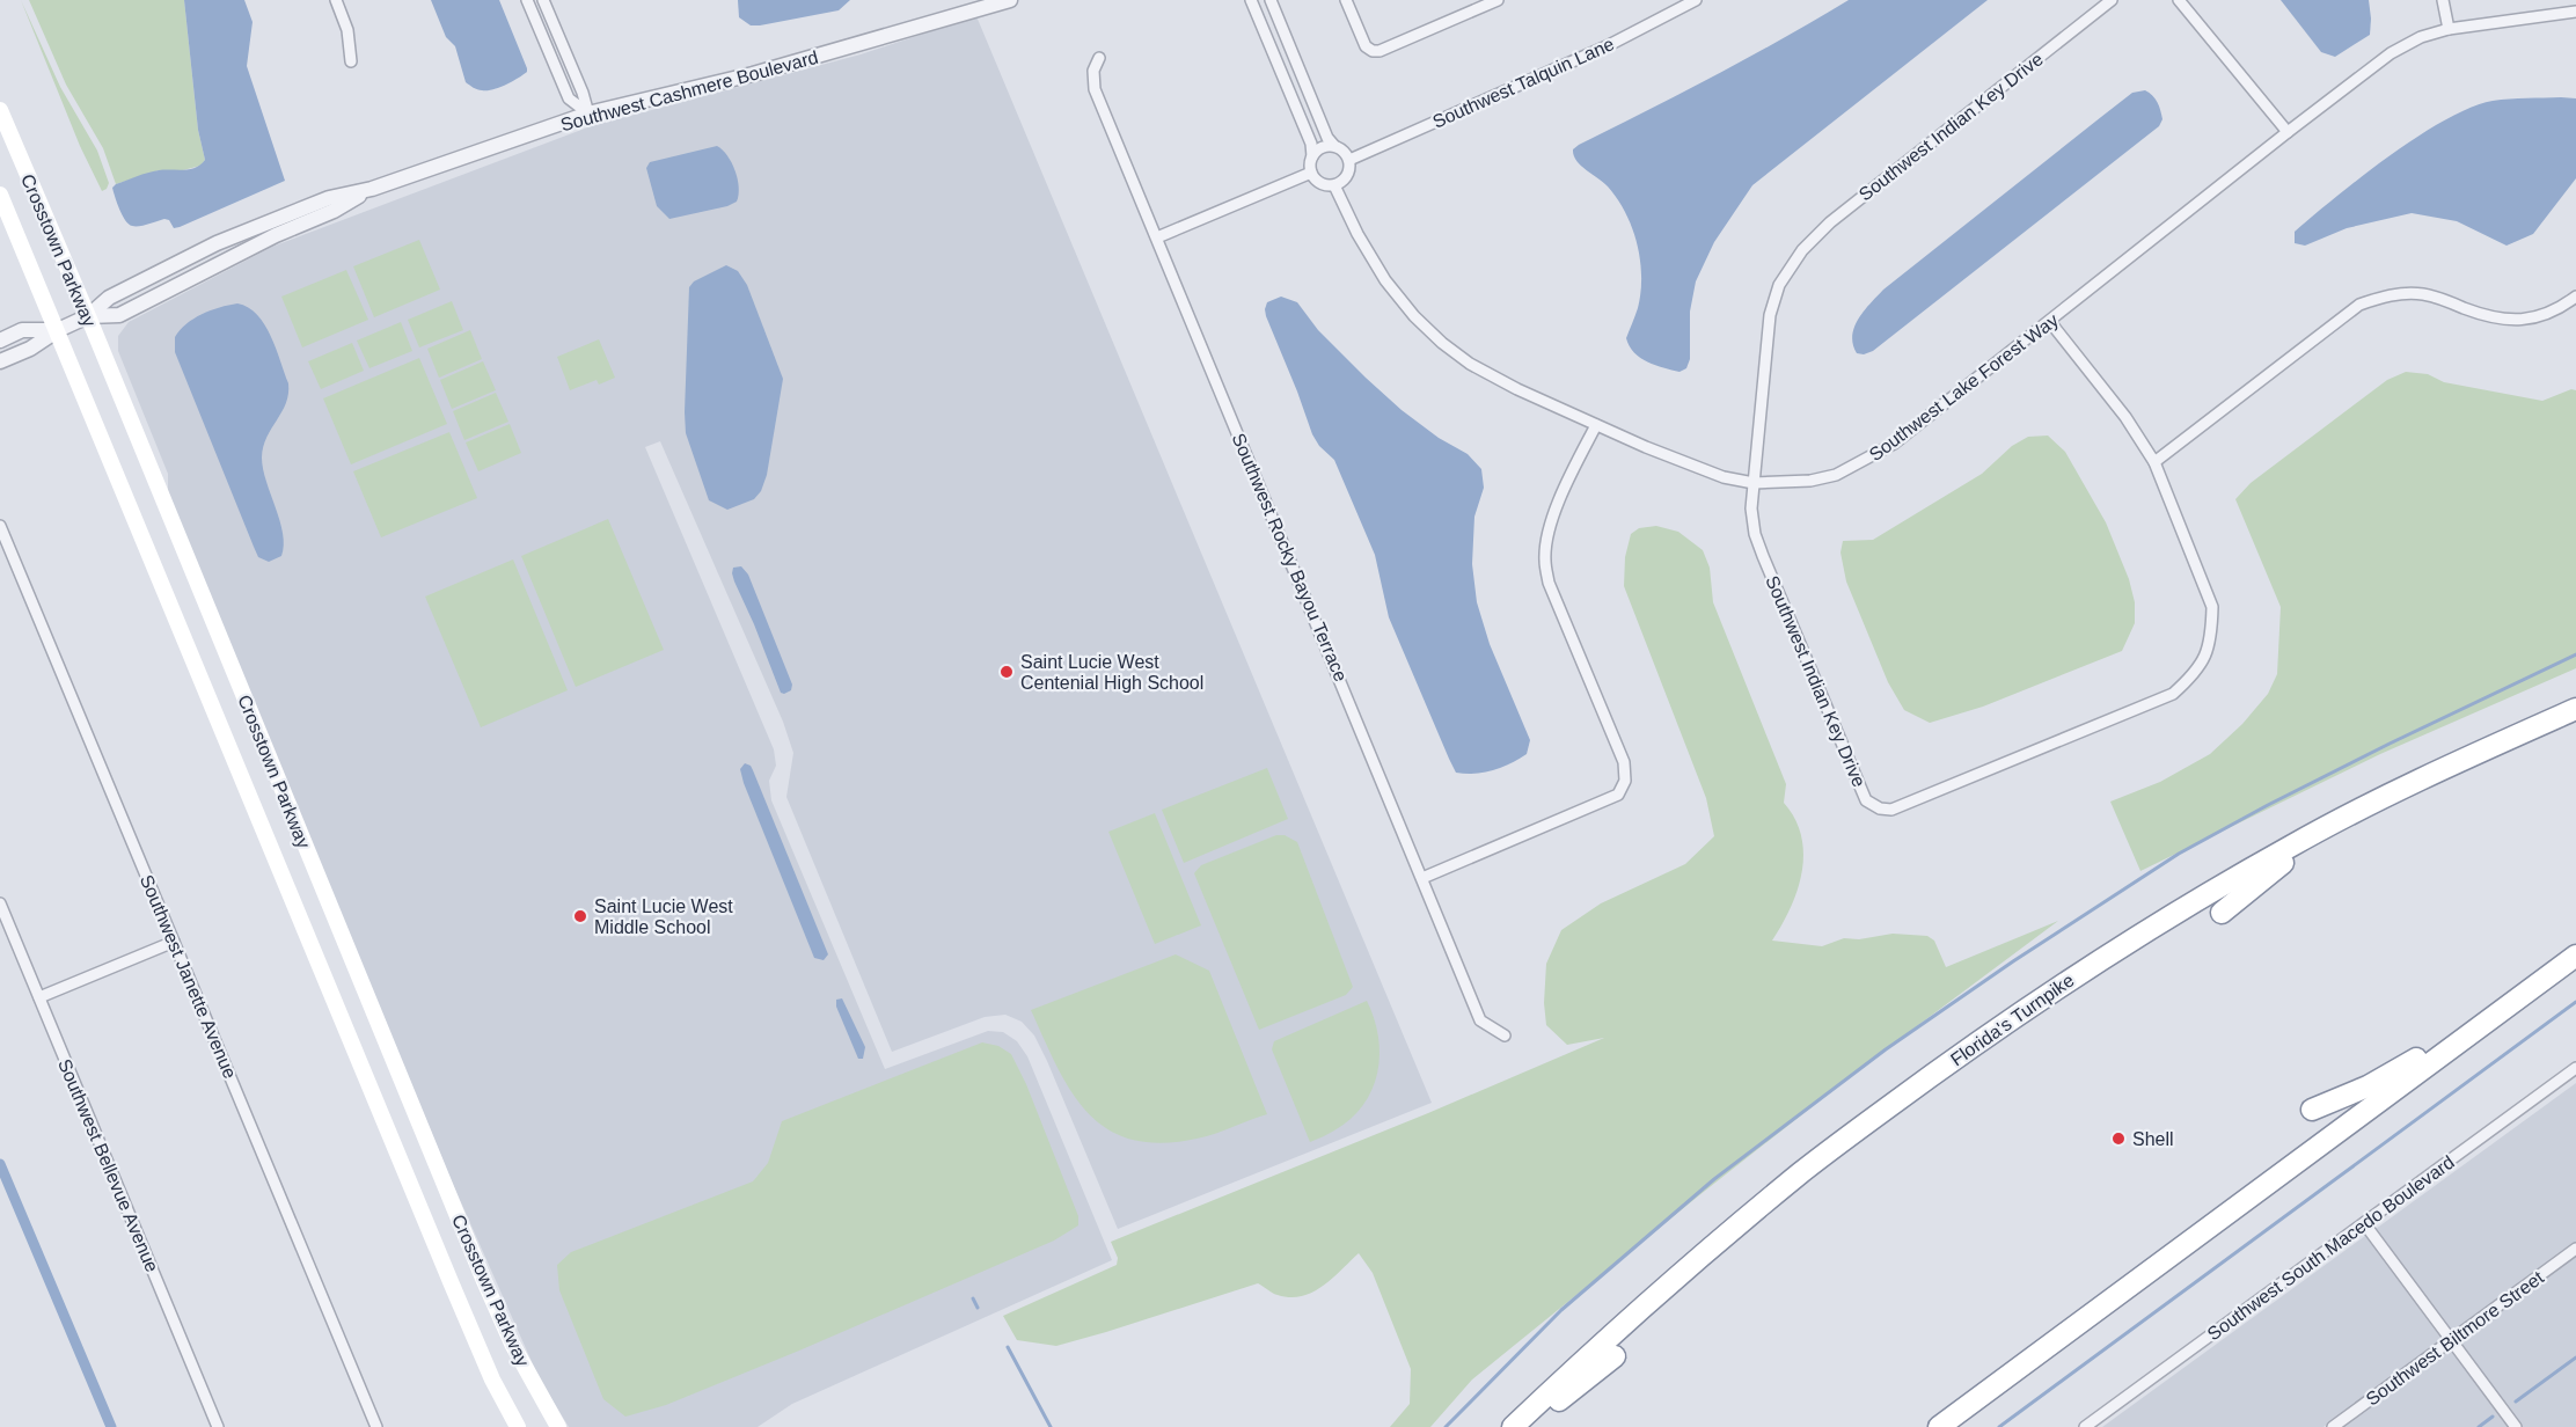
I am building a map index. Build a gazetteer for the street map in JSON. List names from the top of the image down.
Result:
{
  "streets": {
    "highway": ["Florida's Turnpike"],
    "main road": ["Crosstown Parkway"],
    "street": [
      "Southwest Talquin Lane",
      "Southwest Cashmere Boulevard",
      "Southwest Indian Key Drive",
      "Southwest Lake Forest Way",
      "Southwest Rocky Bayou Terrace",
      "Southwest Janette Avenue",
      "Southwest Bellevue Avenue",
      "Southwest South Macedo Boulevard",
      "Southwest Biltmore Street"
    ]
  },
  "crossings": [
    ["Southwest Talquin Lane", "Southwest Lake Forest Way"],
    ["Southwest Cashmere Boulevard", "Crosstown Parkway"],
    ["Southwest Indian Key Drive", "Southwest Lake Forest Way"]
  ],
  "places": ["Saint Lucie West Centenial High School", "Saint Lucie West Middle School", "Shell"]
}
